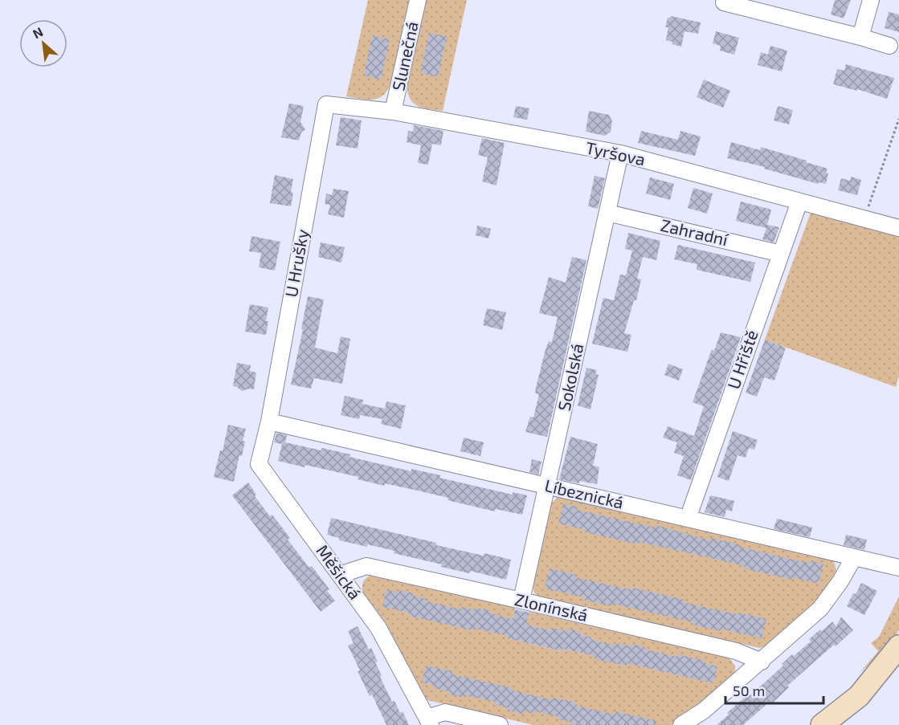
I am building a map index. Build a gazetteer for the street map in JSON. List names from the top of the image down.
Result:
{
  "streets": {
    "street": [
      "Slunečná",
      "Tyršova",
      "Zahradní",
      "U Hrušky",
      "U Hřiště",
      "Sokolská",
      "Líbeznická",
      "Měšická",
      "Zlonínská"
    ]
  },
  "crossings": [
    ["Slunečná", "Tyršova"],
    ["Tyršova", "U Hrušky"],
    ["Tyršova", "U Hřiště"],
    ["Tyršova", "Sokolská"],
    ["Zahradní", "U Hřiště"],
    ["Zahradní", "Sokolská"],
    ["U Hrušky", "Líbeznická"],
    ["U Hrušky", "Měšická"],
    ["U Hřiště", "Líbeznická"],
    ["Sokolská", "Líbeznická"],
    ["Sokolská", "Zlonínská"],
    ["Líbeznická", "Měšická"],
    ["Měšická", "Zlonínská"]
  ],
  "scale_bar": "50 m",
  "north": "top left"
}
